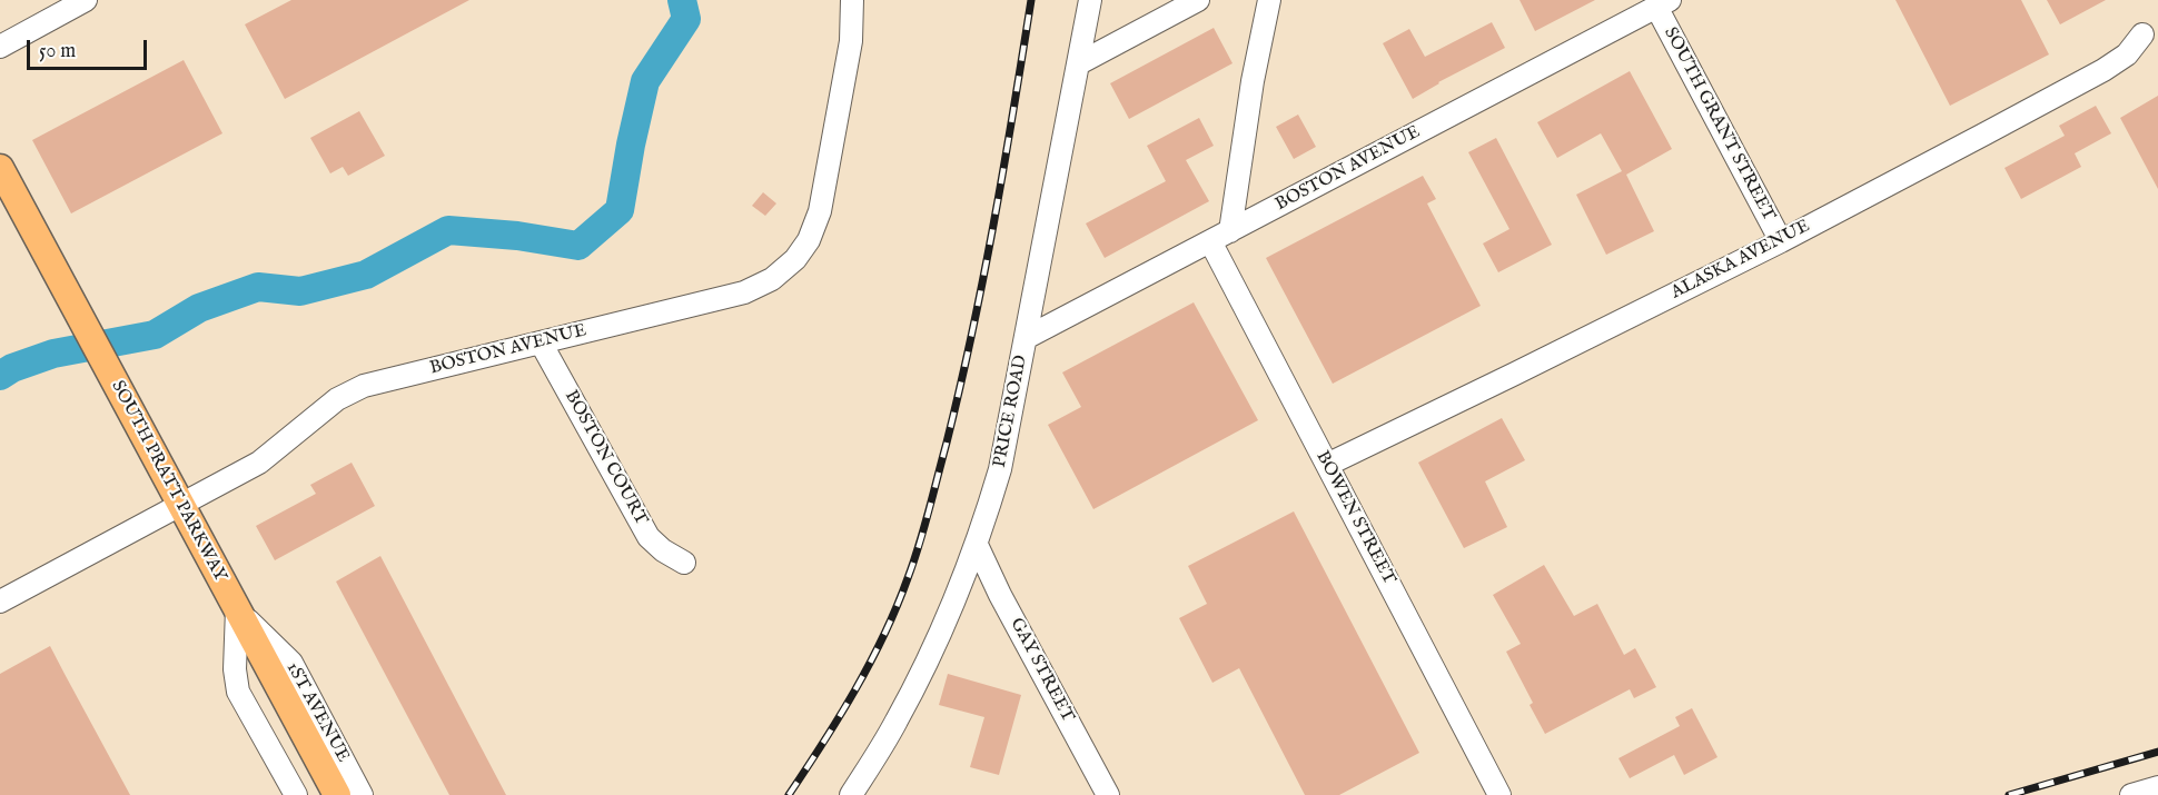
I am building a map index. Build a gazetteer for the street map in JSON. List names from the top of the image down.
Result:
{
  "streets": {
    "main road": ["SOUTH PRATT PARKWAY"],
    "street": [
      "SOUTH GRANT STREET",
      "BOSTON AVENUE",
      "ALASKA AVENUE",
      "PRICE ROAD",
      "BOSTON COURT",
      "BOWEN STREET",
      "GAY STREET",
      "1ST AVENUE"
    ]
  },
  "crossings": [
    ["SOUTH GRANT STREET", "BOSTON AVENUE"],
    ["SOUTH GRANT STREET", "ALASKA AVENUE"],
    ["BOSTON AVENUE", "PRICE ROAD"],
    ["BOSTON AVENUE", "BOSTON COURT"],
    ["BOSTON AVENUE", "SOUTH PRATT PARKWAY"],
    ["BOSTON AVENUE", "BOWEN STREET"],
    ["ALASKA AVENUE", "BOWEN STREET"],
    ["PRICE ROAD", "GAY STREET"],
    ["SOUTH PRATT PARKWAY", "1ST AVENUE"]
  ],
  "scale_bar": "50 m"
}
